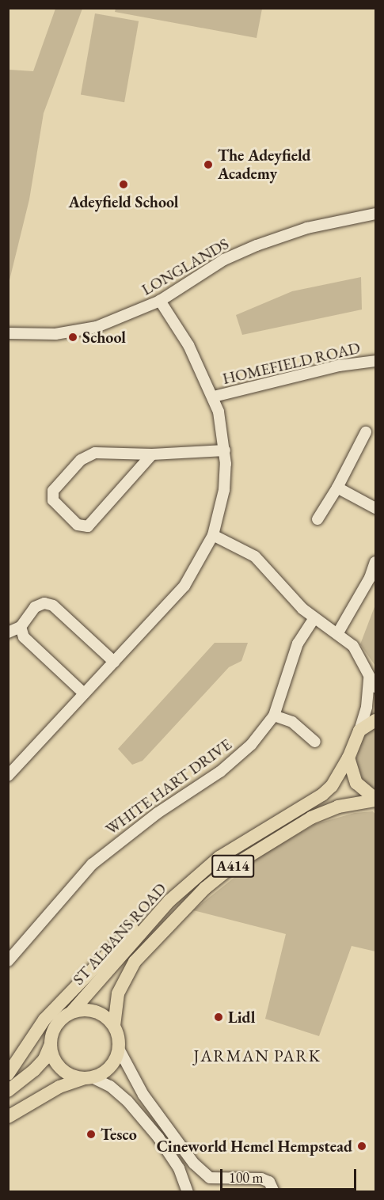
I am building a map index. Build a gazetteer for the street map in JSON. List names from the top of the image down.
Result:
{
  "streets": {
    "main road": ["A414", "ST ALBANS ROAD"],
    "street": ["LONGLANDS", "HOMEFIELD ROAD", "WHITE HART DRIVE"]
  },
  "crossings": [
    ["A414", "ST ALBANS ROAD"]
  ],
  "districts": ["JARMAN PARK"],
  "places": [
    "The Adeyfield Academy",
    "Adeyfield School",
    "School",
    "Lidl",
    "Tesco",
    "Cineworld Hemel Hempstead"
  ],
  "scale_bar": "100 m"
}
